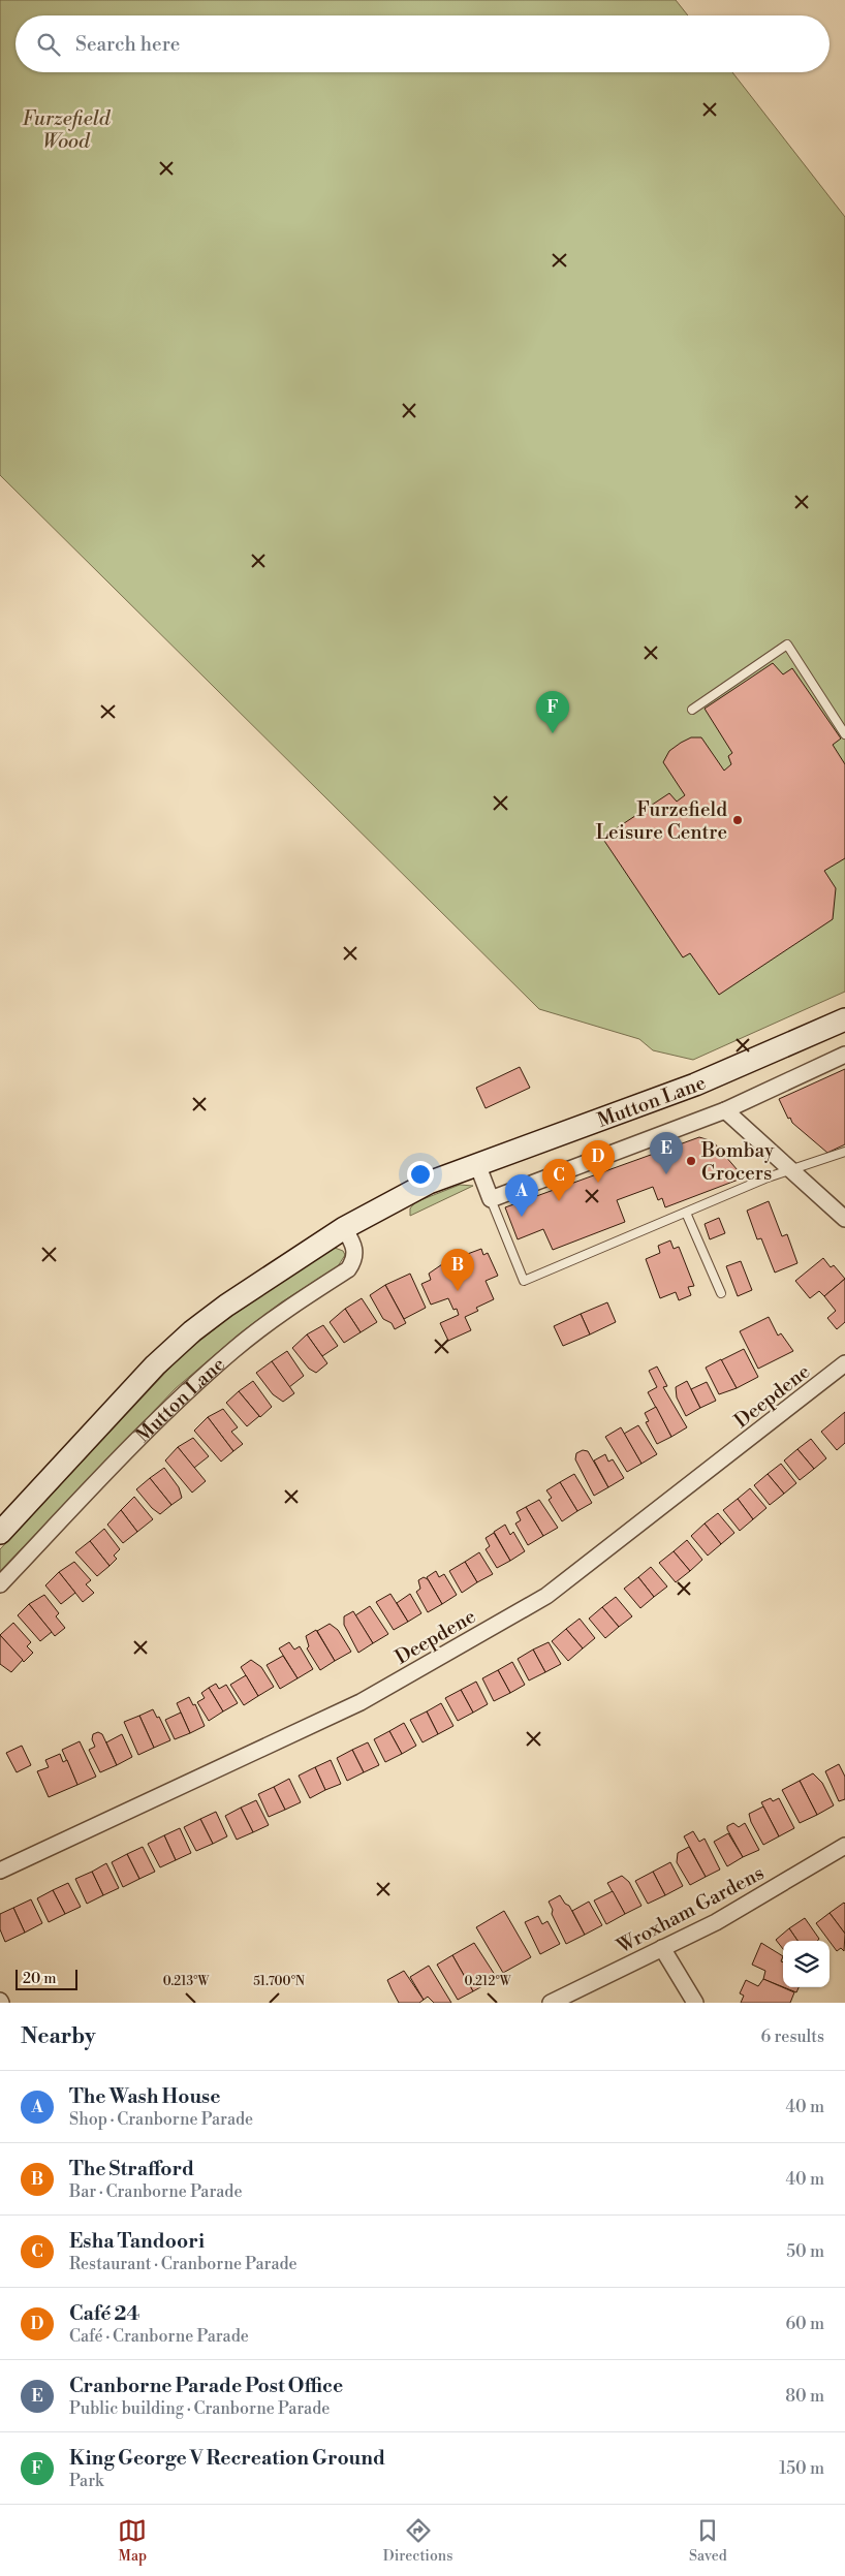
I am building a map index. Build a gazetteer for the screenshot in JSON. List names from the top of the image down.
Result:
{
  "streets": {
    "main road": ["Mutton Lane"],
    "street": ["Deepdene", "Wroxham Gardens"]
  },
  "parks": ["Furzefield Wood"],
  "places": ["Furzefield Leisure Centre", "Bombay Grocers"],
  "scale_bar": "20 m",
  "page": {
    "search": "Search here",
    "pins": [
      "F",
      "E",
      "D",
      "C",
      "A",
      "B"
    ],
    "scale": "20 m",
    "heading": ["Nearby", "6 results"],
    "list": [
      {
        "mark": "A",
        "name": "The Wash House",
        "note": "Shop · Cranborne Parade",
        "value": "40 m"
      },
      {
        "mark": "B",
        "name": "The Strafford",
        "note": "Bar · Cranborne Parade",
        "value": "40 m"
      },
      {
        "mark": "C",
        "name": "Esha Tandoori",
        "note": "Restaurant · Cranborne Parade",
        "value": "50 m"
      },
      {
        "mark": "D",
        "name": "Café 24",
        "note": "Café · Cranborne Parade",
        "value": "60 m"
      },
      {
        "mark": "E",
        "name": "Cranborne Parade Post Office",
        "note": "Public building · Cranborne Parade",
        "value": "80 m"
      },
      {
        "mark": "F",
        "name": "King George V Recreation Ground",
        "note": "Park",
        "value": "150 m"
      }
    ],
    "nav": ["Map", "Directions", "Saved"]
  },
  "coordinates": ["0.213°W", "51.700°N", "0.212°W"]
}
